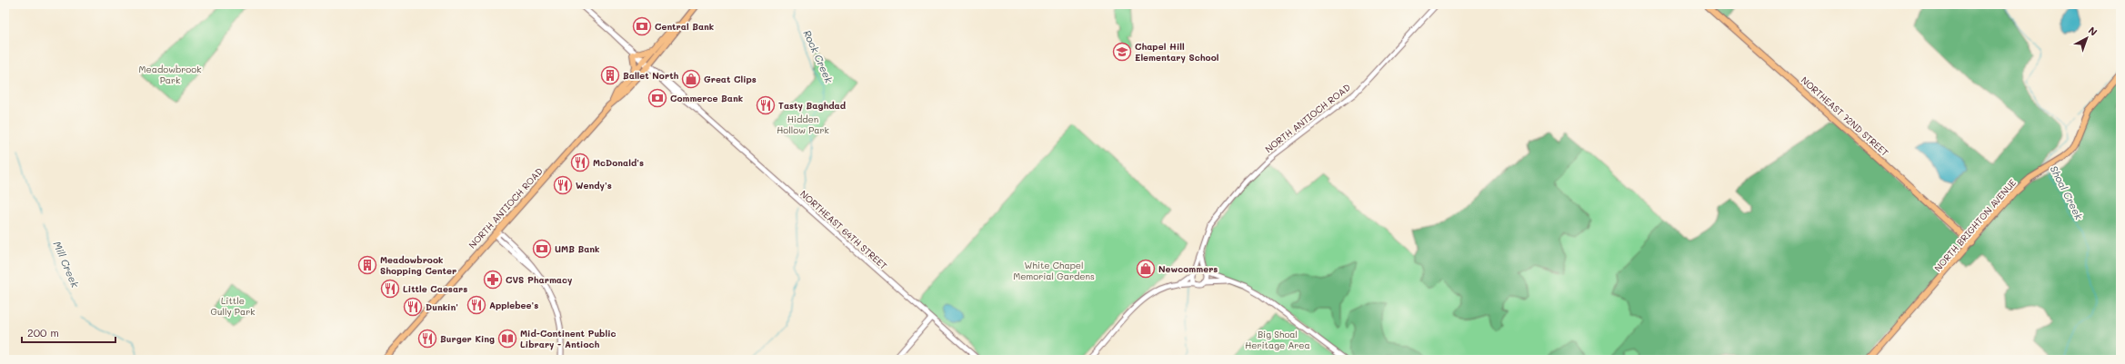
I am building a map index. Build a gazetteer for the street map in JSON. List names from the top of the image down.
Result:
{
  "streets": {
    "main road": ["NORTHEAST 72ND STREET", "NORTH ANTIOCH ROAD", "NORTH BRIGHTON AVENUE"],
    "street": ["NORTHEAST 64TH STREET"]
  },
  "crossings": [
    ["NORTHEAST 72ND STREET", "NORTH BRIGHTON AVENUE"]
  ],
  "water": ["Rock Creek", "Shoal Creek", "Mill Creek"],
  "parks": [
    "Meadowbrook Park",
    "Hidden Hollow Park",
    "White Chapel Memorial Gardens",
    "Little Gully Park",
    "Big Shoal Heritage Area"
  ],
  "places": {
    "bank": ["Central Bank", "Commerce Bank", "UMB Bank"],
    "school or university": ["Chapel Hill Elementary School"],
    "building": ["Ballet North", "Meadowbrook Shopping Center"],
    "shop": ["Great Clips", "Newcommers"],
    "restaurant": [
      "Tasty Baghdad",
      "McDonald's",
      "Wendy's",
      "Little Caesars",
      "Applebee's",
      "Dunkin'",
      "Burger King"
    ],
    "pharmacy": ["CVS Pharmacy"],
    "library": ["Mid-Continent Public Library - Antioch"]
  },
  "scale_bar": "200 m",
  "north": "top right"
}
